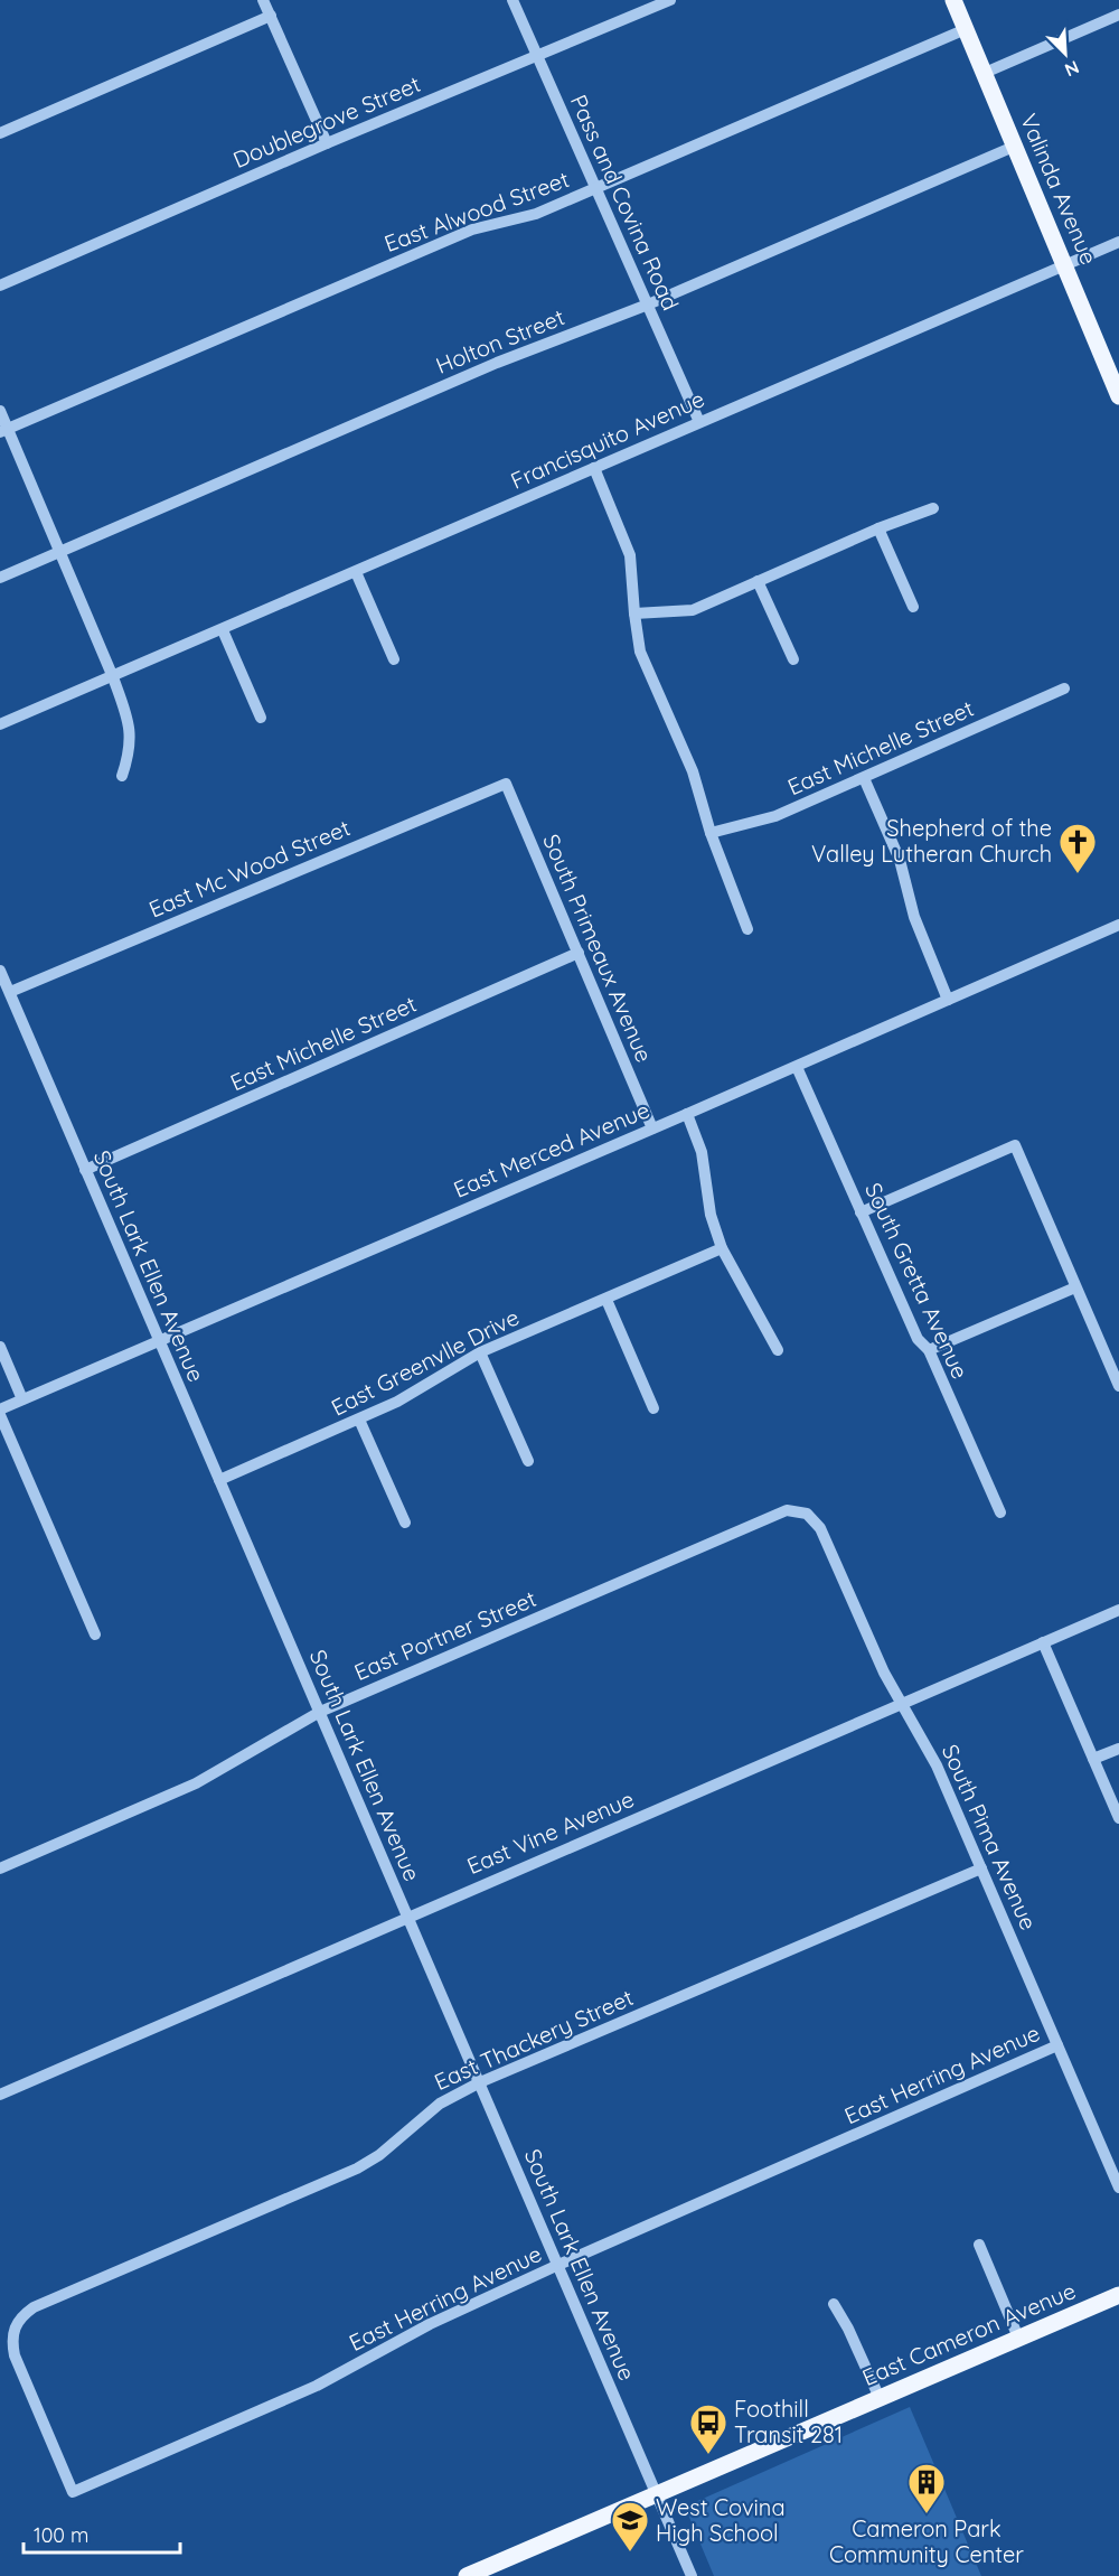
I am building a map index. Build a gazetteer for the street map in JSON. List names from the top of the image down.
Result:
{
  "streets": {
    "main road": ["Valinda Avenue", "East Cameron Avenue"],
    "street": [
      "Doublegrove Street",
      "Pass and Covina Road",
      "East Alwood Street",
      "Holton Street",
      "Francisquito Avenue",
      "East Michelle Street",
      "East Mc Wood Street",
      "South Primeaux Avenue",
      "East Merced Avenue",
      "South Lark Ellen Avenue",
      "South Gretta Avenue",
      "East Greenvlle Drive",
      "East Portner Street",
      "East Vine Avenue",
      "South Pima Avenue",
      "East Thackery Street",
      "East Herring Avenue"
    ]
  },
  "crossings": [
    ["Doublegrove Street", "Pass and Covina Road"],
    ["Valinda Avenue", "East Alwood Street"],
    ["Valinda Avenue", "Holton Street"],
    ["Valinda Avenue", "Francisquito Avenue"],
    ["Pass and Covina Road", "East Alwood Street"],
    ["Pass and Covina Road", "Holton Street"],
    ["Pass and Covina Road", "Francisquito Avenue"],
    ["East Michelle Street", "South Primeaux Avenue"],
    ["East Michelle Street", "South Lark Ellen Avenue"],
    ["East Mc Wood Street", "South Primeaux Avenue"],
    ["East Mc Wood Street", "South Lark Ellen Avenue"],
    ["South Primeaux Avenue", "East Merced Avenue"],
    ["East Merced Avenue", "South Lark Ellen Avenue"],
    ["East Merced Avenue", "South Gretta Avenue"],
    ["South Lark Ellen Avenue", "East Greenvlle Drive"],
    ["South Lark Ellen Avenue", "East Portner Street"],
    ["South Lark Ellen Avenue", "East Vine Avenue"],
    ["South Lark Ellen Avenue", "East Thackery Street"],
    ["South Lark Ellen Avenue", "East Herring Avenue"],
    ["South Lark Ellen Avenue", "East Cameron Avenue"],
    ["East Portner Street", "South Pima Avenue"],
    ["East Vine Avenue", "South Pima Avenue"],
    ["South Pima Avenue", "East Thackery Street"],
    ["South Pima Avenue", "East Herring Avenue"],
    ["East Thackery Street", "East Herring Avenue"]
  ],
  "places": {
    "church": ["Shepherd of the Valley Lutheran Church"],
    "bus stop": ["Foothill Transit 281"],
    "building": ["Cameron Park Community Center"],
    "school or university": ["West Covina High School"]
  },
  "scale_bar": "100 m",
  "north": "bottom right"
}
